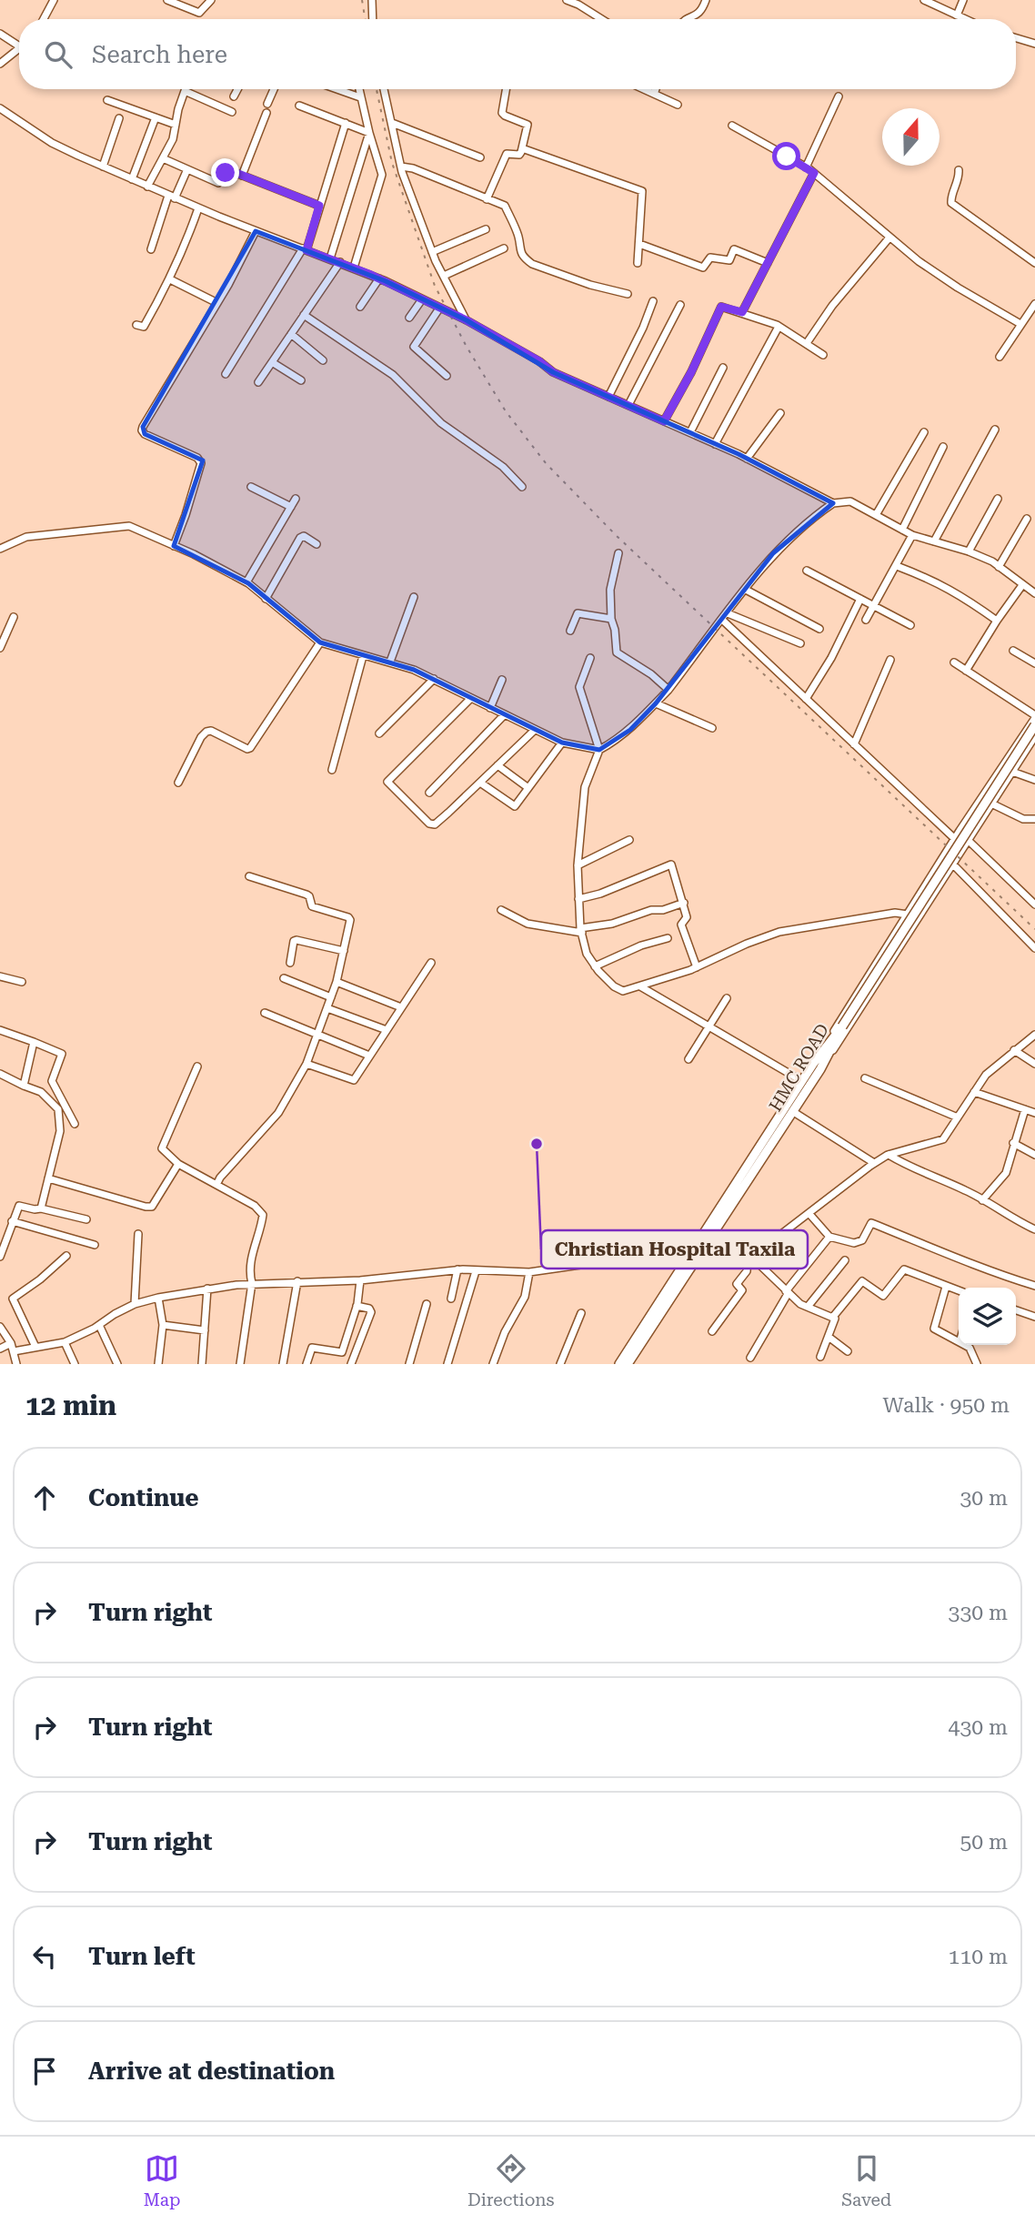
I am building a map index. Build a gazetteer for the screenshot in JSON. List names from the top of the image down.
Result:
{
  "streets": {
    "main road": ["HMC ROAD"]
  },
  "places": ["Christian Hospital Taxila"],
  "north": "top",
  "page": {
    "search": "Search here",
    "heading": ["12 min", "Walk · 950 m"],
    "list": [
      ["Continue", "30 m"],
      ["Turn right", "330 m"],
      ["Turn right", "430 m"],
      ["Turn right", "50 m"],
      ["Turn left", "110 m"],
      "Arrive at destination"
    ],
    "nav": ["Map", "Directions", "Saved"]
  }
}
